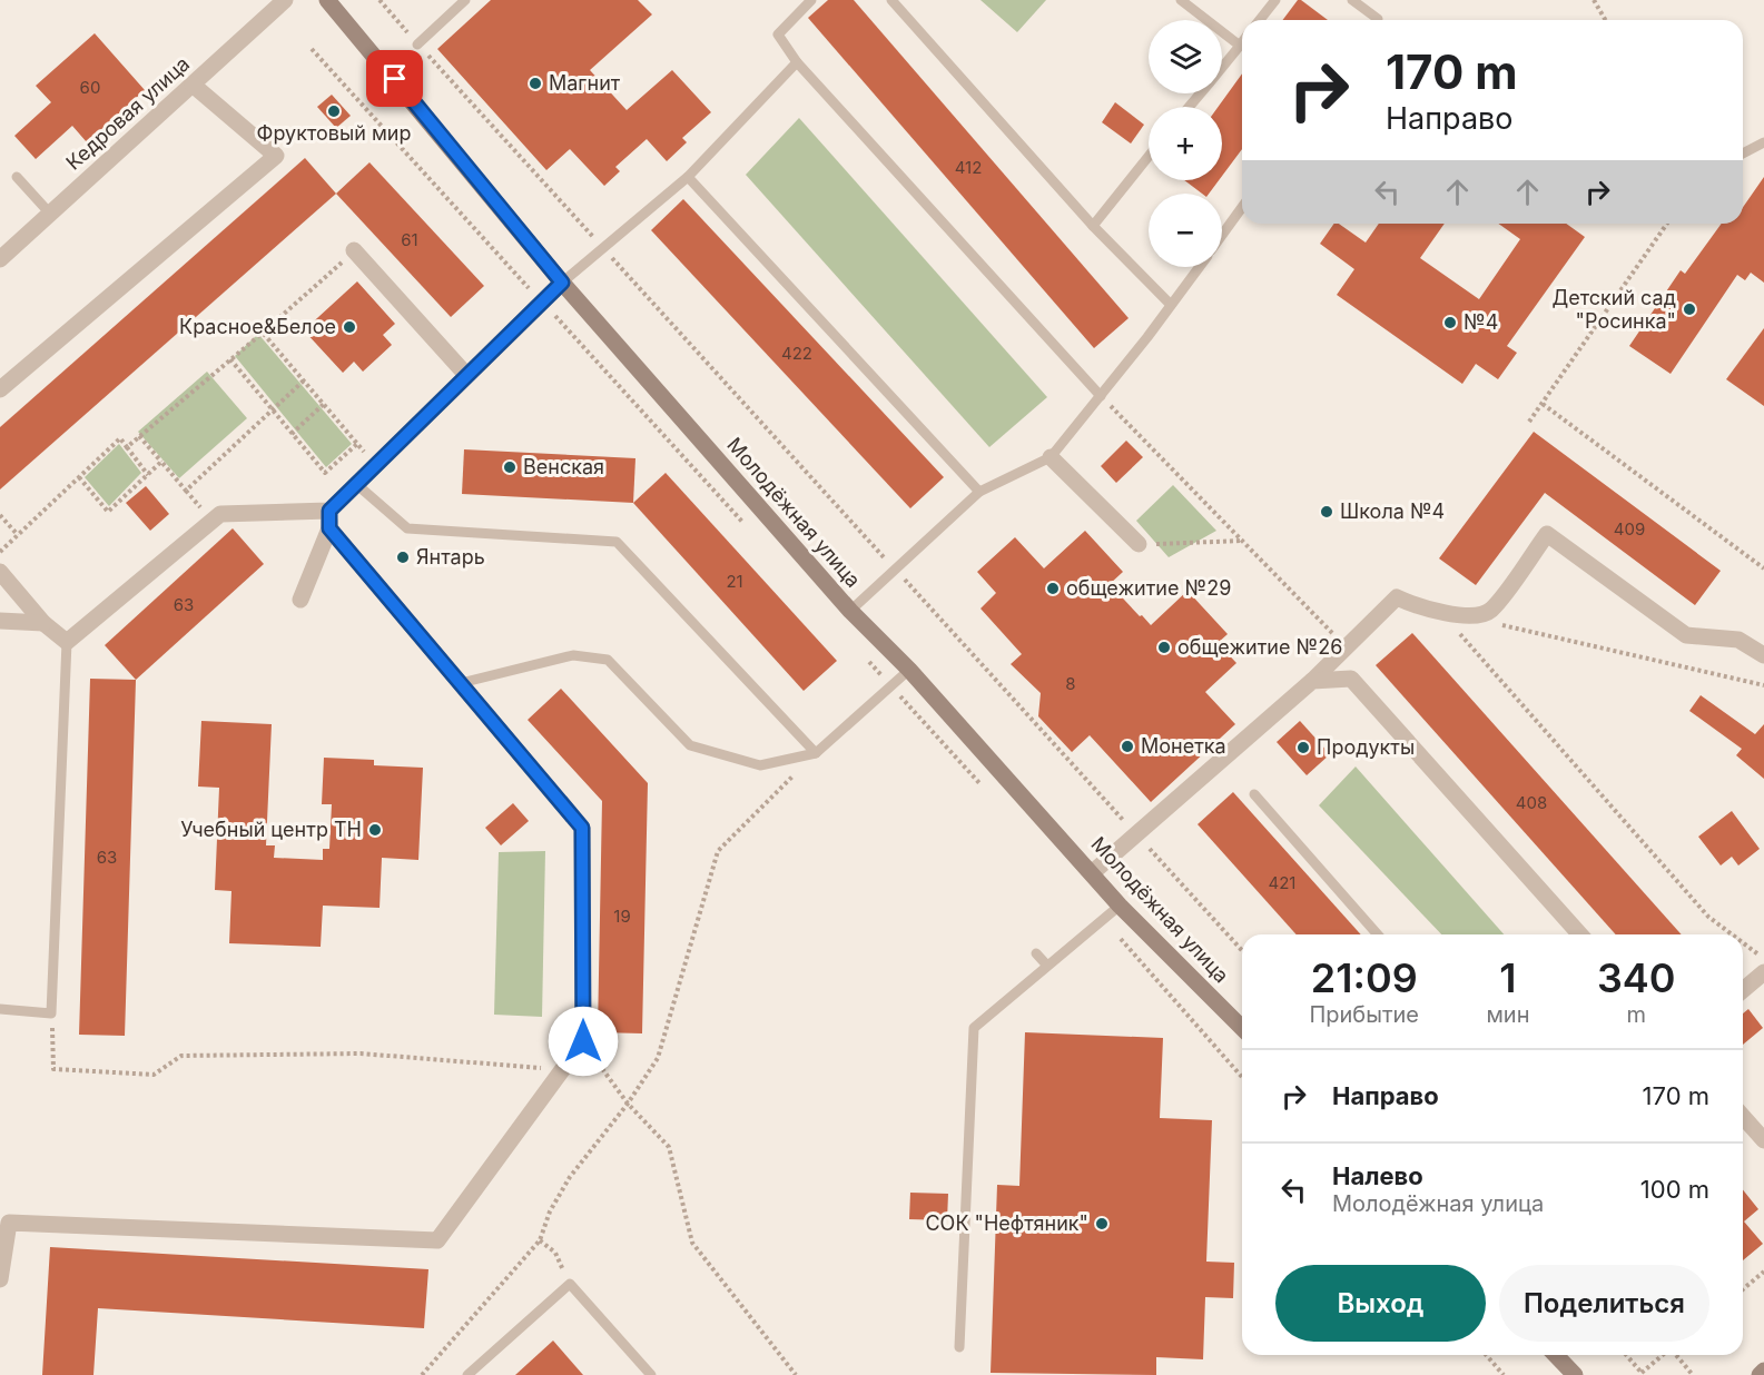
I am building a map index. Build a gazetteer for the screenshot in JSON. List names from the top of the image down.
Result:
{
  "streets": {
    "street": ["Кедровая улица", "Молодёжная улица"]
  },
  "places": [
    "Магнит",
    "Фруктовый мир",
    "Детский сад \"Росинка\"",
    "№4",
    "Красное&Белое",
    "Венская",
    "Школа №4",
    "Янтарь",
    "общежитие №29",
    "общежитие №26",
    "Монетка",
    "Продукты",
    "Учебный центр ТН",
    "СОК \"Нефтяник\""
  ],
  "house_numbers": [
    "60",
    "412",
    "61",
    "422",
    "409",
    "21",
    "63",
    "8",
    "408",
    "63",
    "421",
    "19"
  ],
  "page": {
    "map_buttons": ["+", "−"],
    "turn": ["170 m", "Направо"],
    "eta": [
      "21:09",
      "Прибытие",
      "1",
      "мин",
      "340",
      "m"
    ],
    "list": [
      {
        "name": "Направо",
        "value": "170 m"
      },
      {
        "name": "Налево",
        "note": "Молодёжная улица",
        "value": "100 m"
      }
    ],
    "buttons": ["Выход", "Поделиться"]
  }
}
